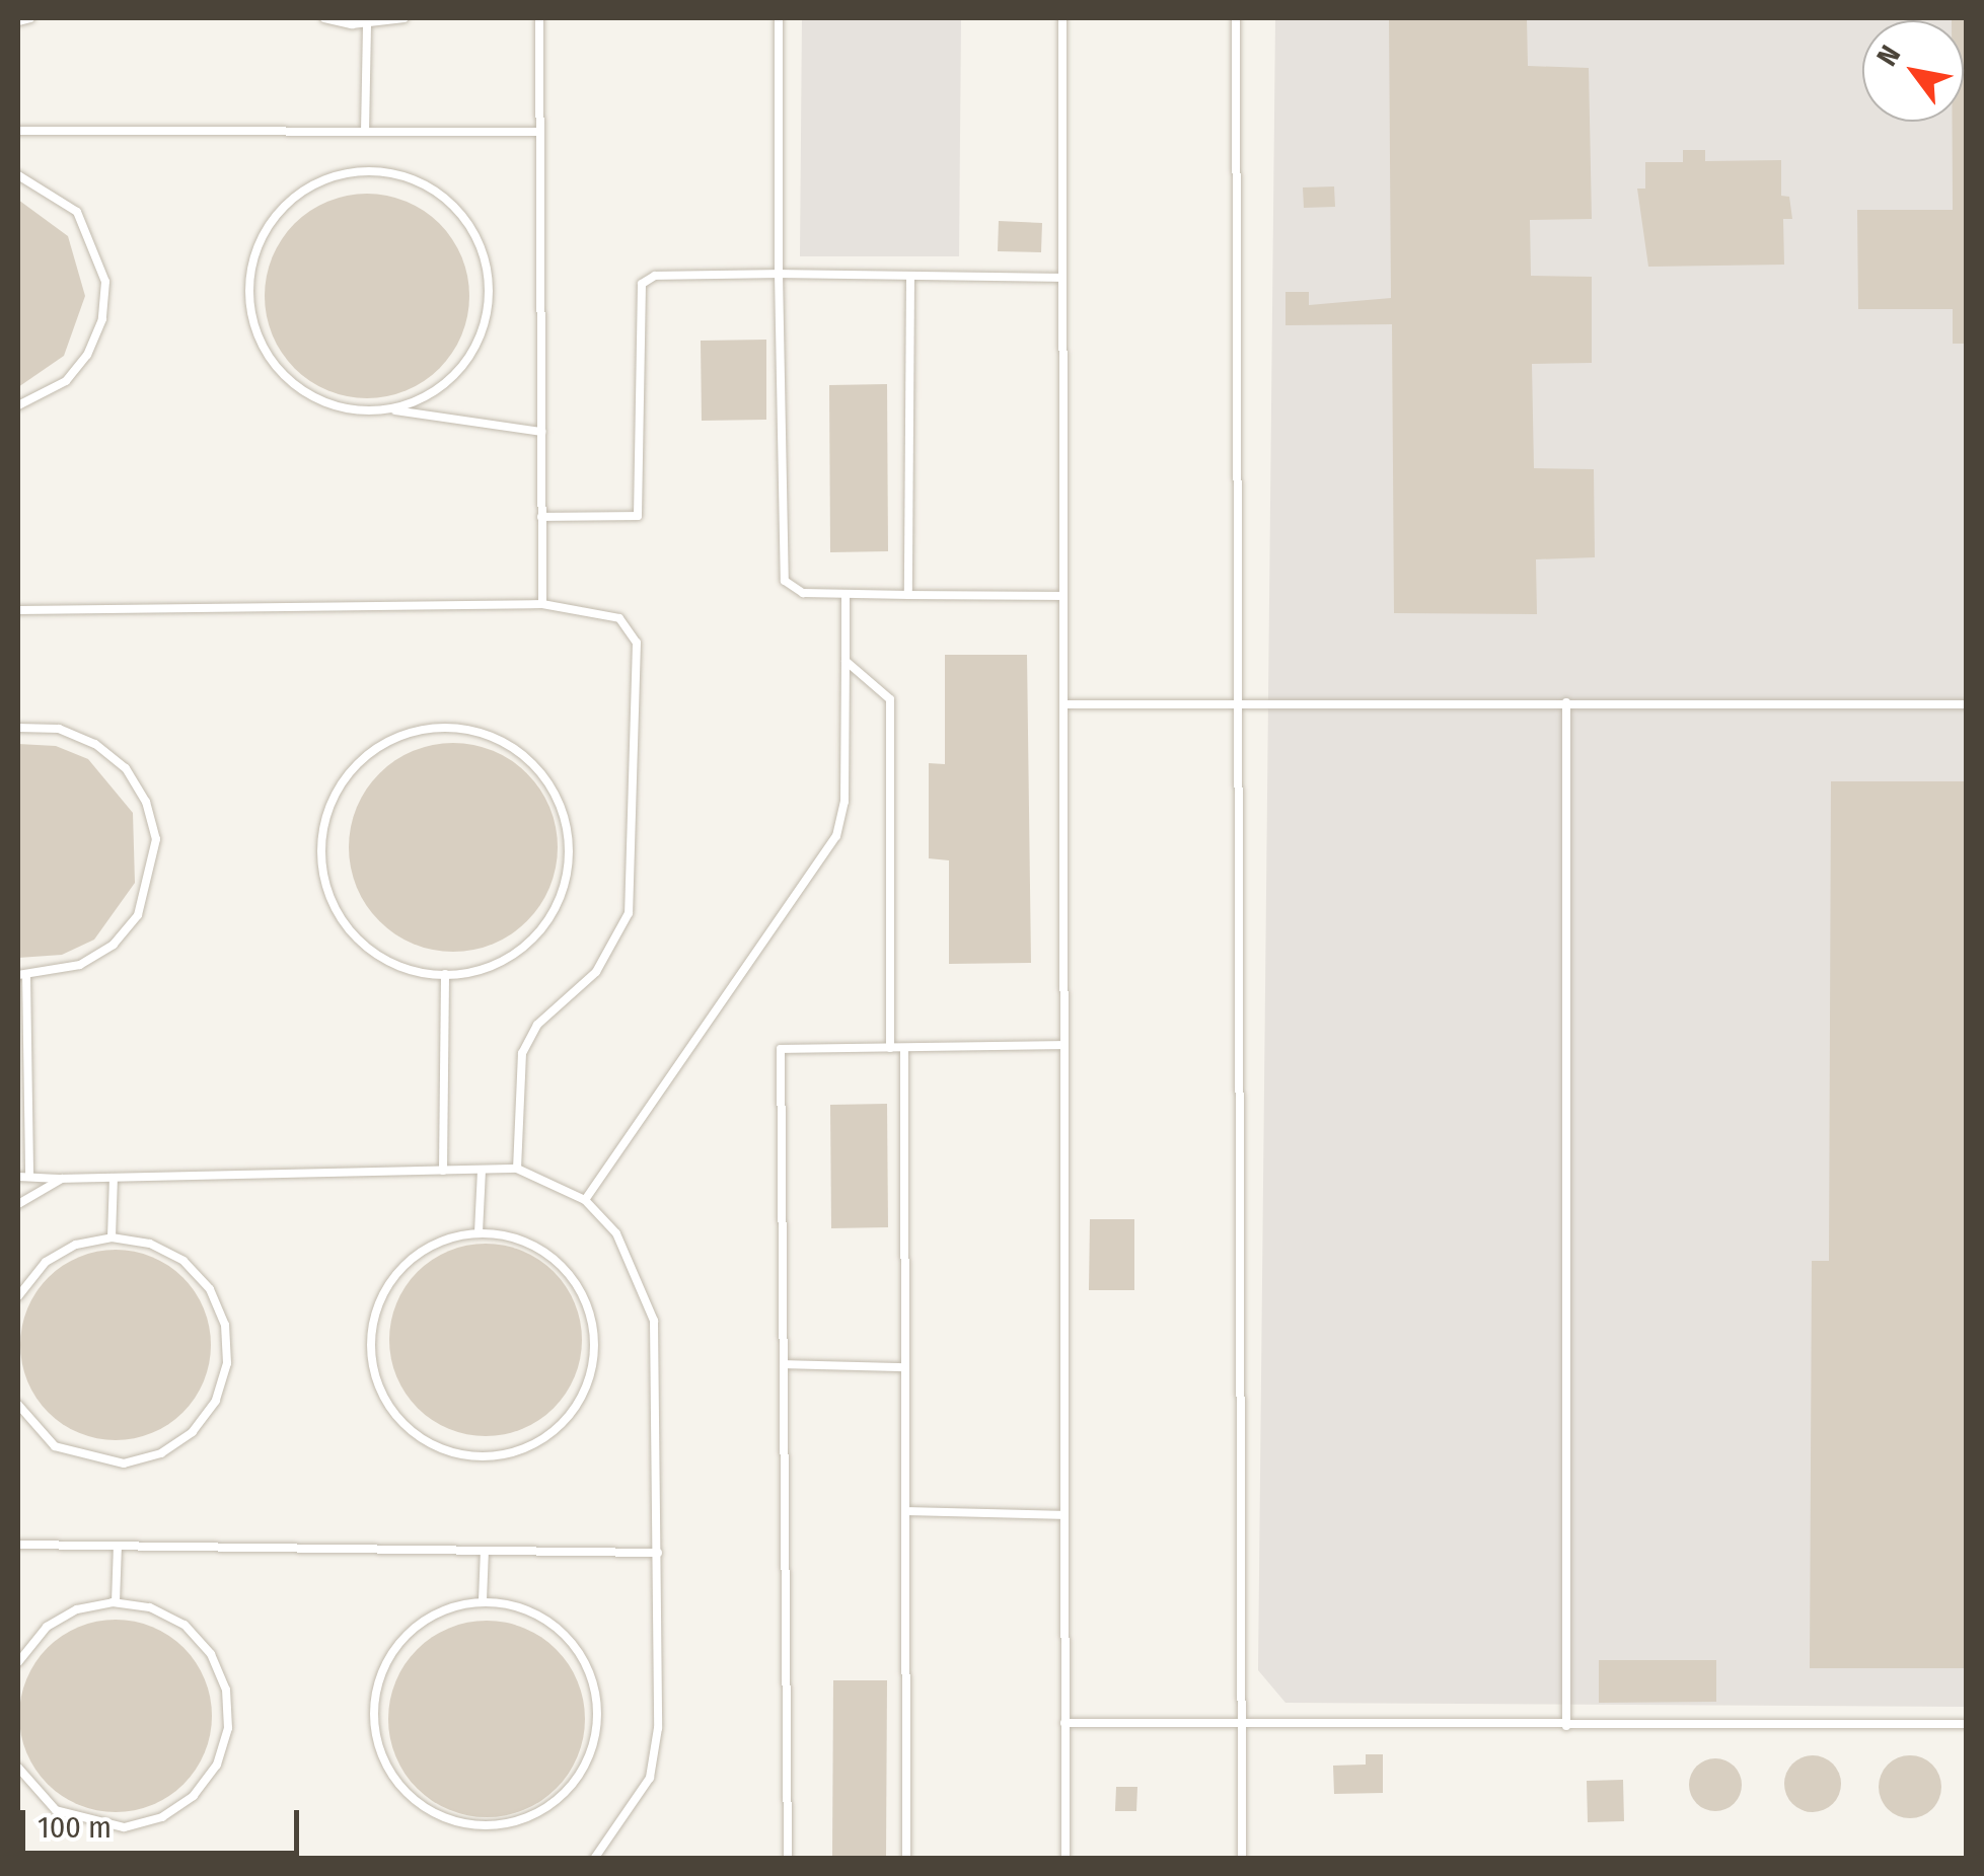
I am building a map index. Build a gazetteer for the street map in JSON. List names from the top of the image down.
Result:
{
  "scale_bar": "100 m",
  "north": "top left"
}
